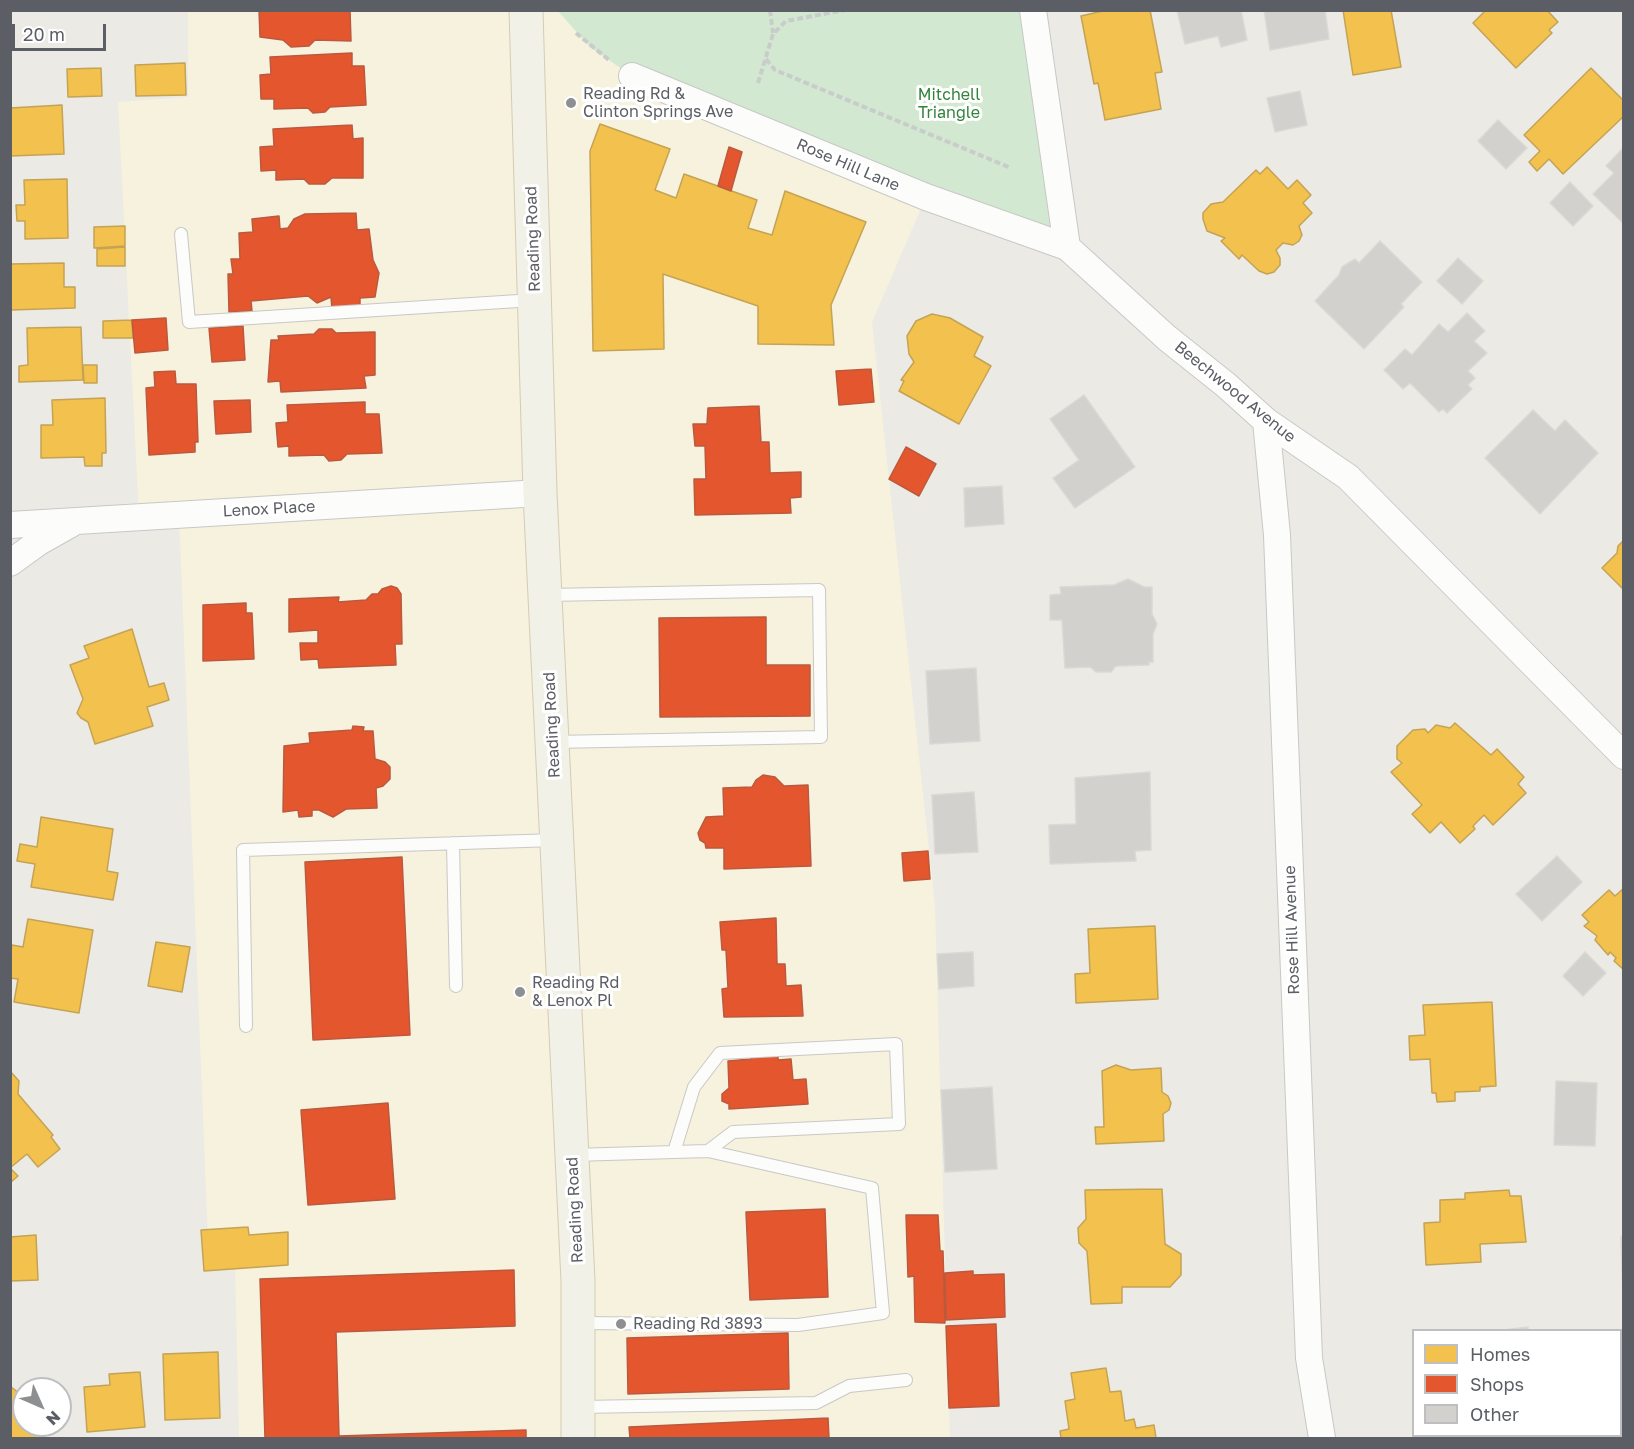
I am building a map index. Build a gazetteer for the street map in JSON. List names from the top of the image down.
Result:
{
  "streets": {
    "main road": ["Reading Road"],
    "street": [
      "Rose Hill Lane",
      "Beechwood Avenue",
      "Lenox Place",
      "Rose Hill Avenue"
    ]
  },
  "crossings": [
    ["Rose Hill Lane", "Beechwood Avenue"],
    ["Reading Road", "Lenox Place"],
    ["Beechwood Avenue", "Rose Hill Avenue"]
  ],
  "parks": ["Mitchell Triangle"],
  "places": ["Reading Rd & Clinton Springs Ave", "Reading Rd & Lenox Pl", "Reading Rd 3893"],
  "legend": ["Homes", "Shops", "Other"],
  "scale_bar": "20 m",
  "north": "bottom right"
}
